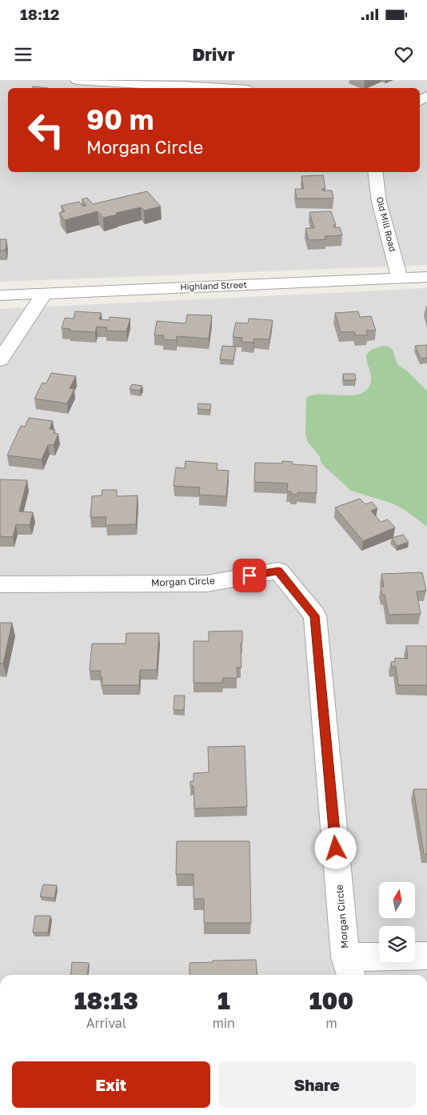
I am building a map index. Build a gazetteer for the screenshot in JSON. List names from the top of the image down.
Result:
{
  "streets": {
    "street": ["Old Mill Road", "Highland Street", "Morgan Circle"]
  },
  "crossings": [
    ["Old Mill Road", "Highland Street"]
  ],
  "north": "top",
  "page": {
    "status": "18:12",
    "header": "Drivr",
    "turn": ["90 m", "Morgan Circle"],
    "eta": [
      "18:13",
      "Arrival",
      "1",
      "min",
      "100",
      "m"
    ],
    "buttons": ["Exit", "Share"]
  }
}
